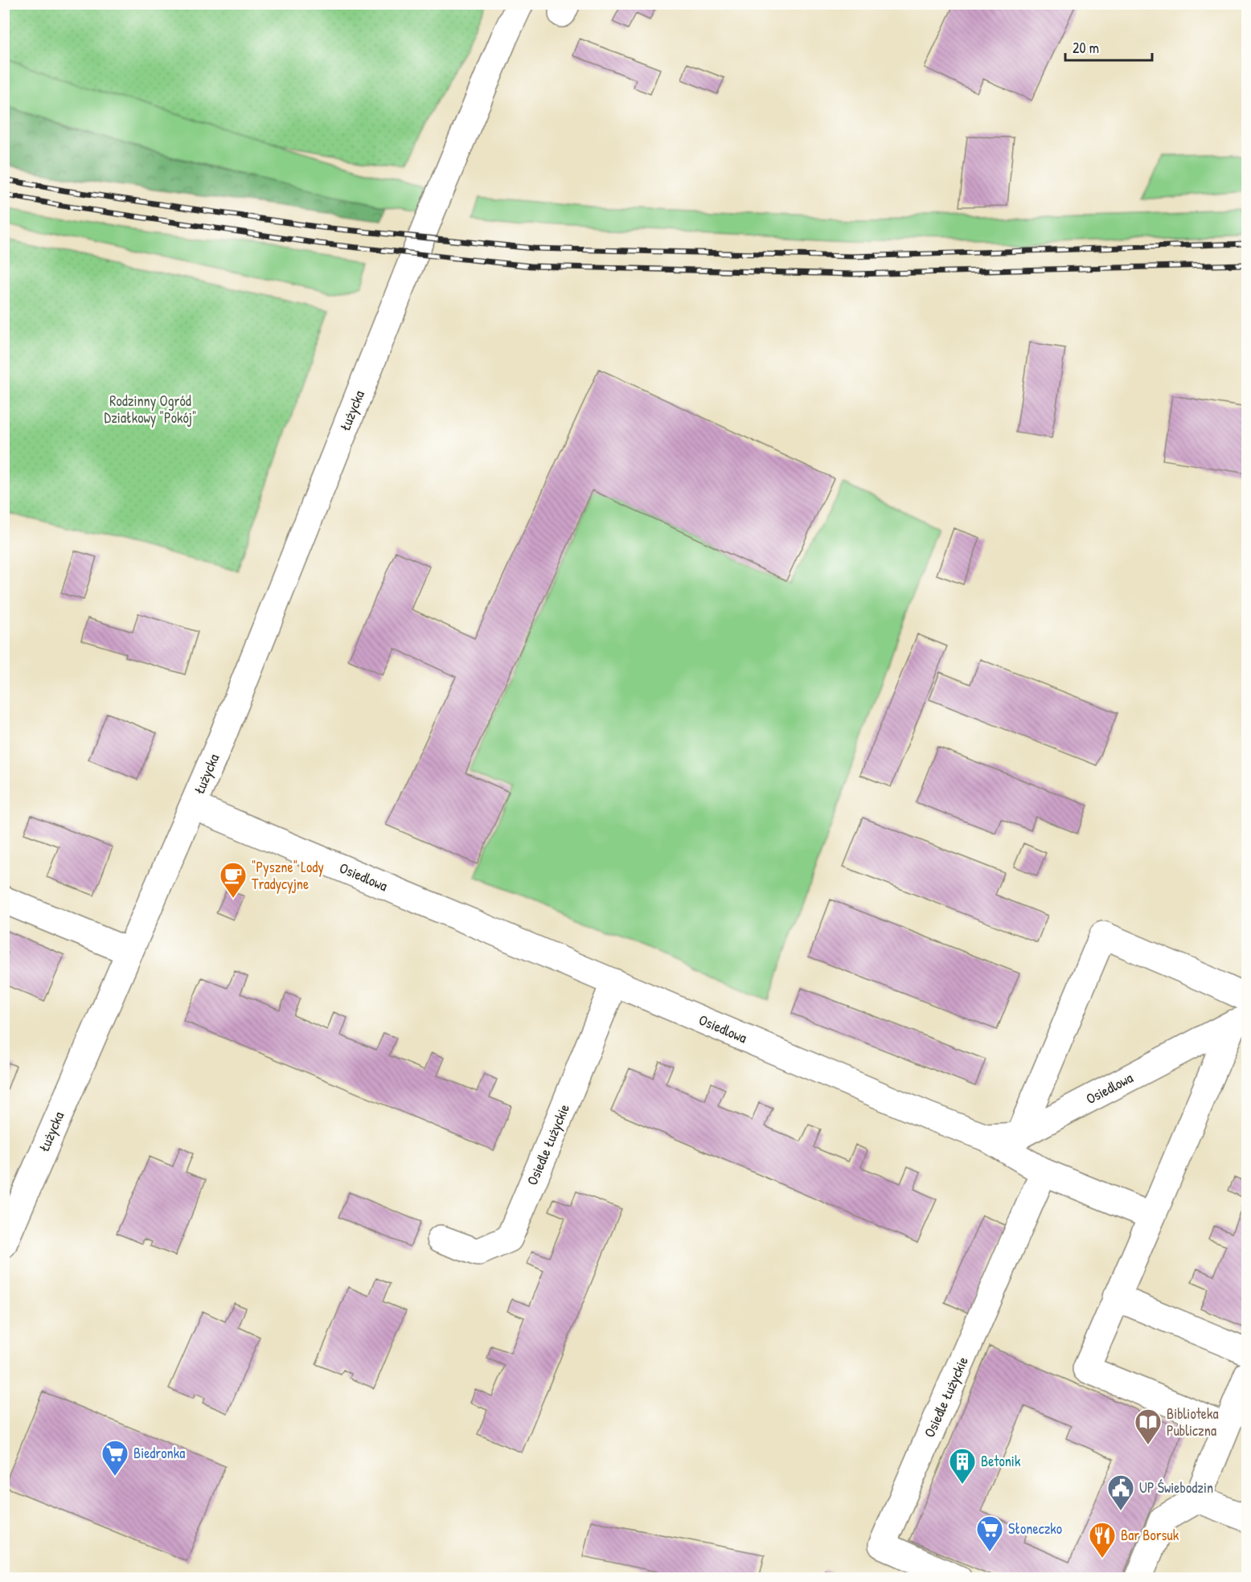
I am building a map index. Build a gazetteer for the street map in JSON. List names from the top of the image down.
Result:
{
  "streets": {
    "street": ["Łużycka", "Osiedlowa", "Osiedle Łużyckie"]
  },
  "crossings": [
    ["Łużycka", "Osiedlowa"],
    ["Osiedlowa", "Osiedle Łużyckie"]
  ],
  "parks": ["Rodzinny Ogród Działkowy \"Pokój\""],
  "places": {
    "cafe": ["\"Pyszne\" Lody Tradycyjne"],
    "library": ["Biblioteka Publiczna"],
    "supermarket": ["Biedronka", "Słoneczko"],
    "building": ["Betonik"],
    "public building": ["UP Świebodzin"],
    "restaurant": ["Bar Borsuk"]
  },
  "scale_bar": "20 m"
}
